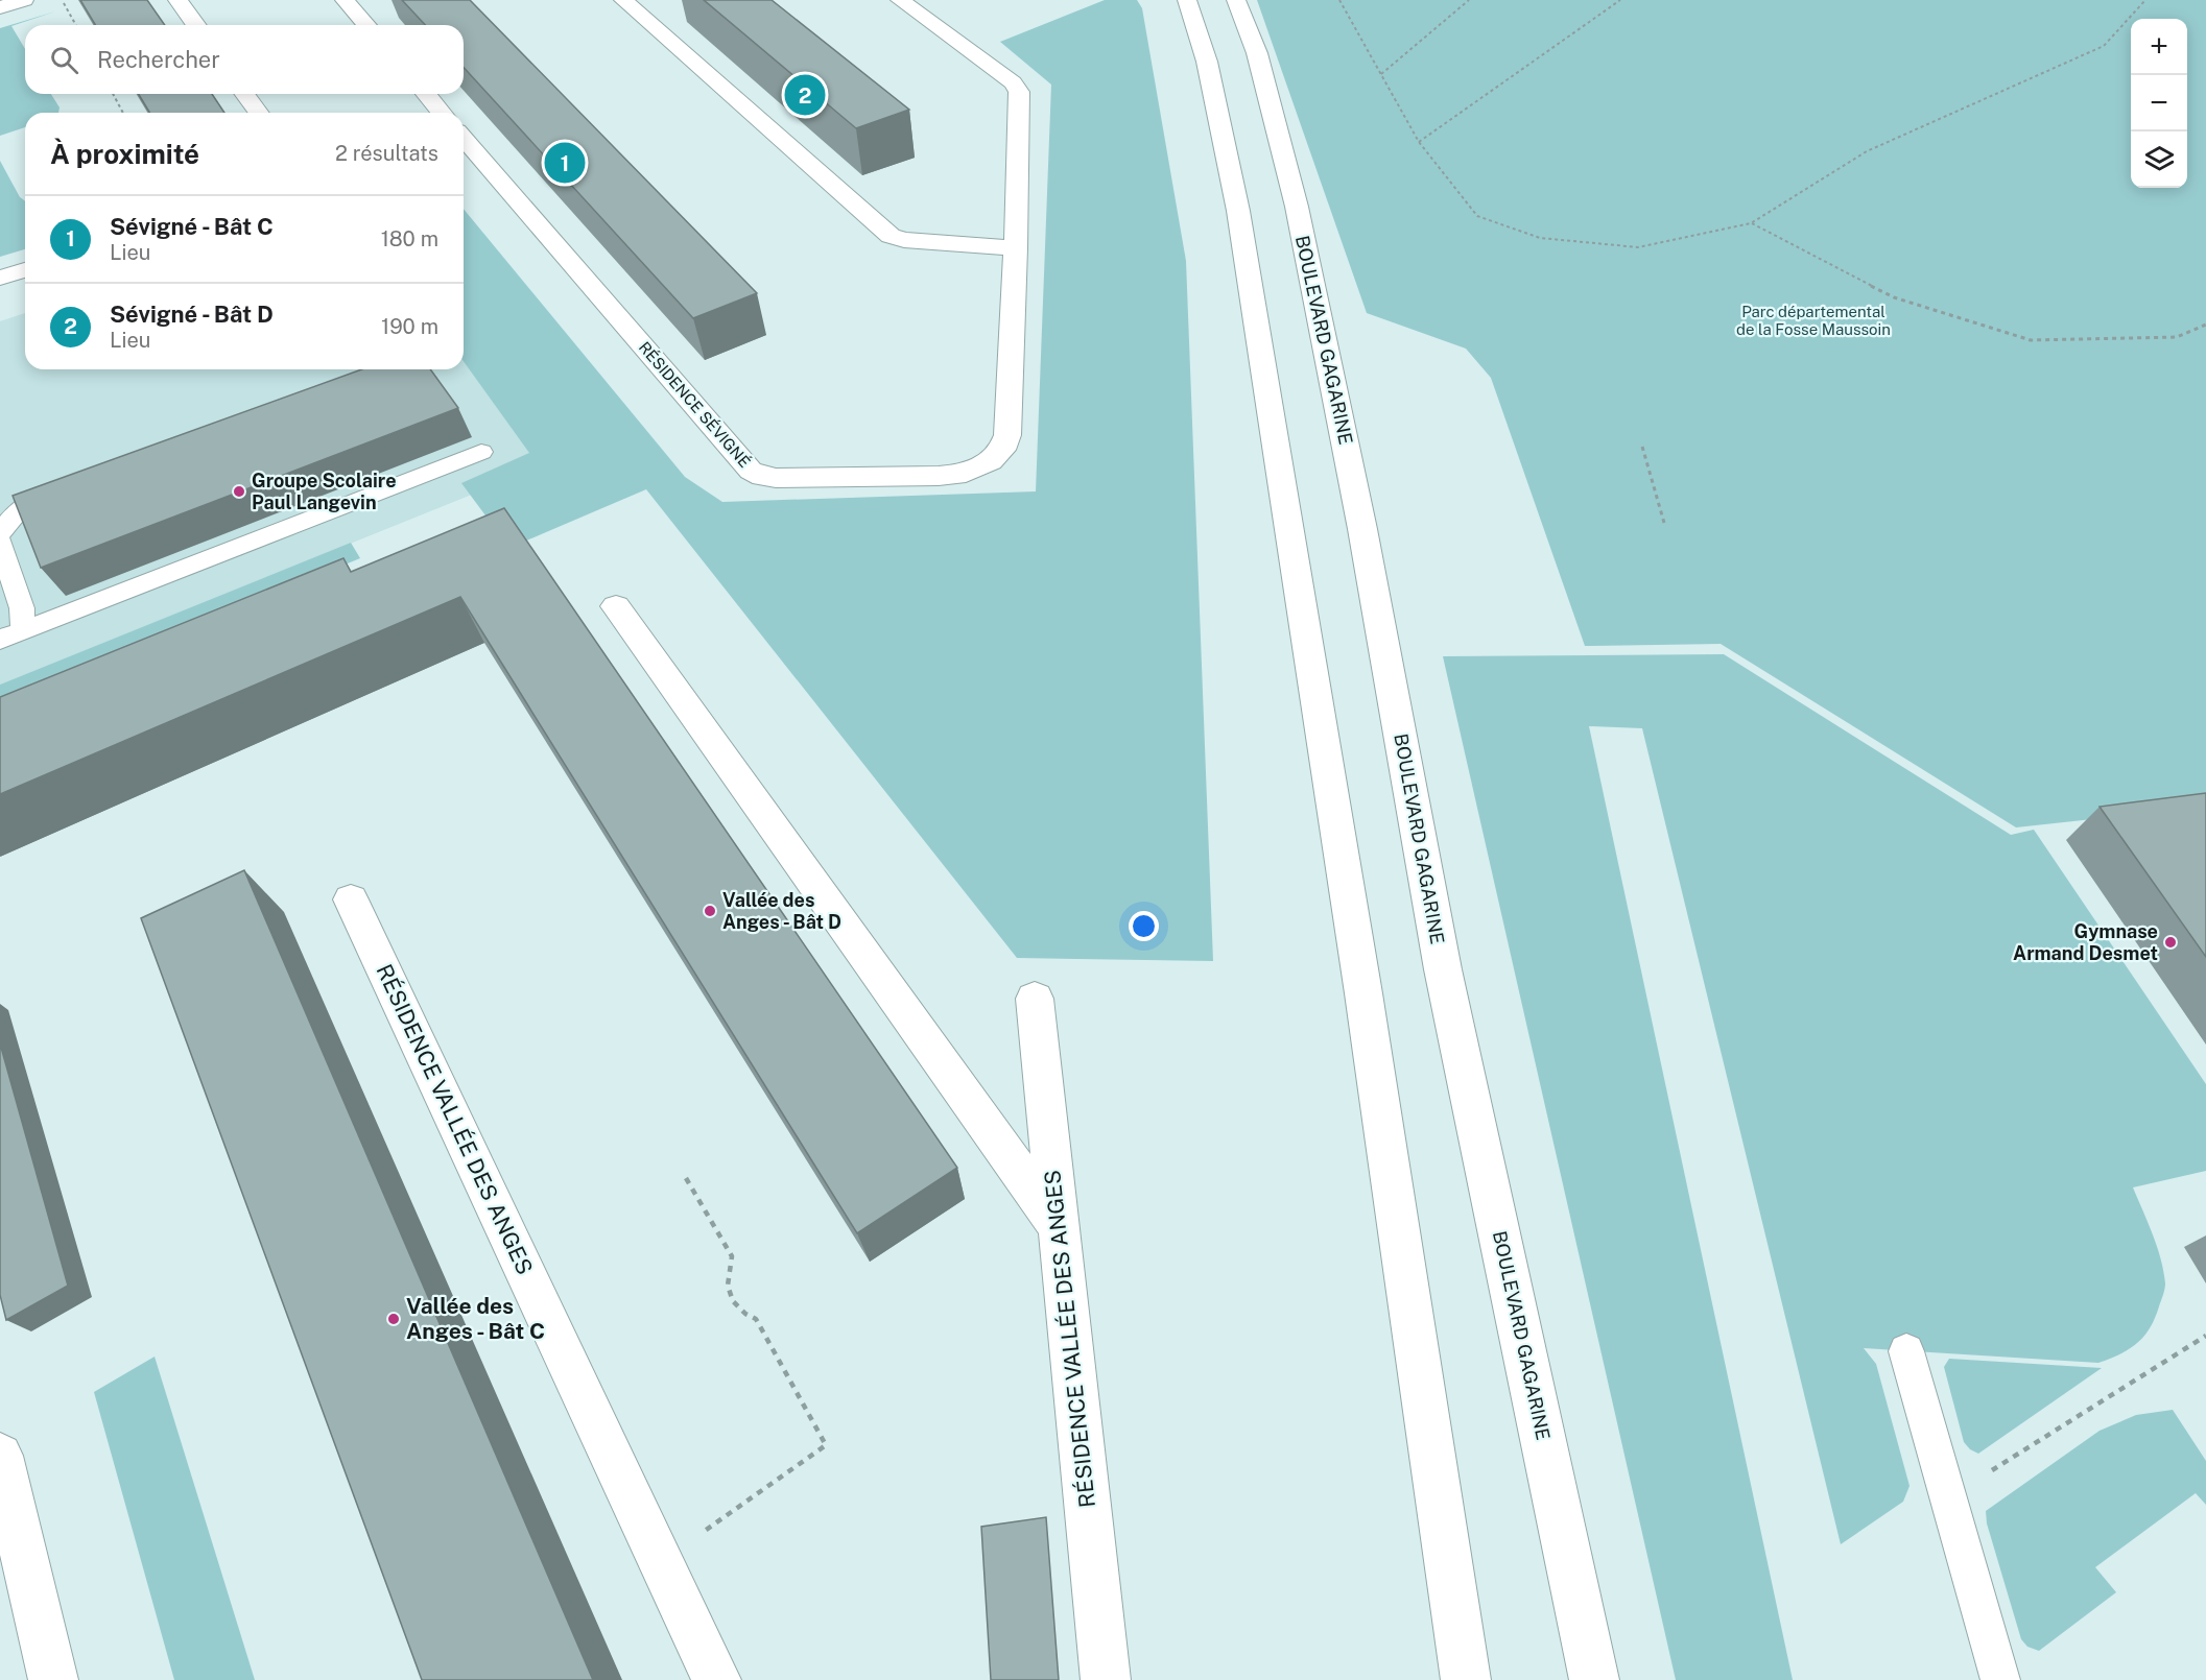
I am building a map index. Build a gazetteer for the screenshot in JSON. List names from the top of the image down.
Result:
{
  "streets": {
    "street": ["BOULEVARD GAGARINE", "RÉSIDENCE SÉVIGNÉ", "RÉSIDENCE VALLÉE DES ANGES"]
  },
  "parks": ["Parc départemental de la Fosse Maussoin"],
  "places": [
    "Groupe Scolaire Paul Langevin",
    "Vallée des Anges - Bât D",
    "Gymnase Armand Desmet",
    "Vallée des Anges - Bât C"
  ],
  "page": {
    "map_buttons": ["+", "−"],
    "search": "Rechercher",
    "pins": ["2", "1"],
    "heading": ["À proximité", "2 résultats"],
    "list": [
      {
        "mark": "1",
        "name": "Sévigné - Bât C",
        "note": "Lieu",
        "value": "180 m"
      },
      {
        "mark": "2",
        "name": "Sévigné - Bât D",
        "note": "Lieu",
        "value": "190 m"
      }
    ]
  }
}
